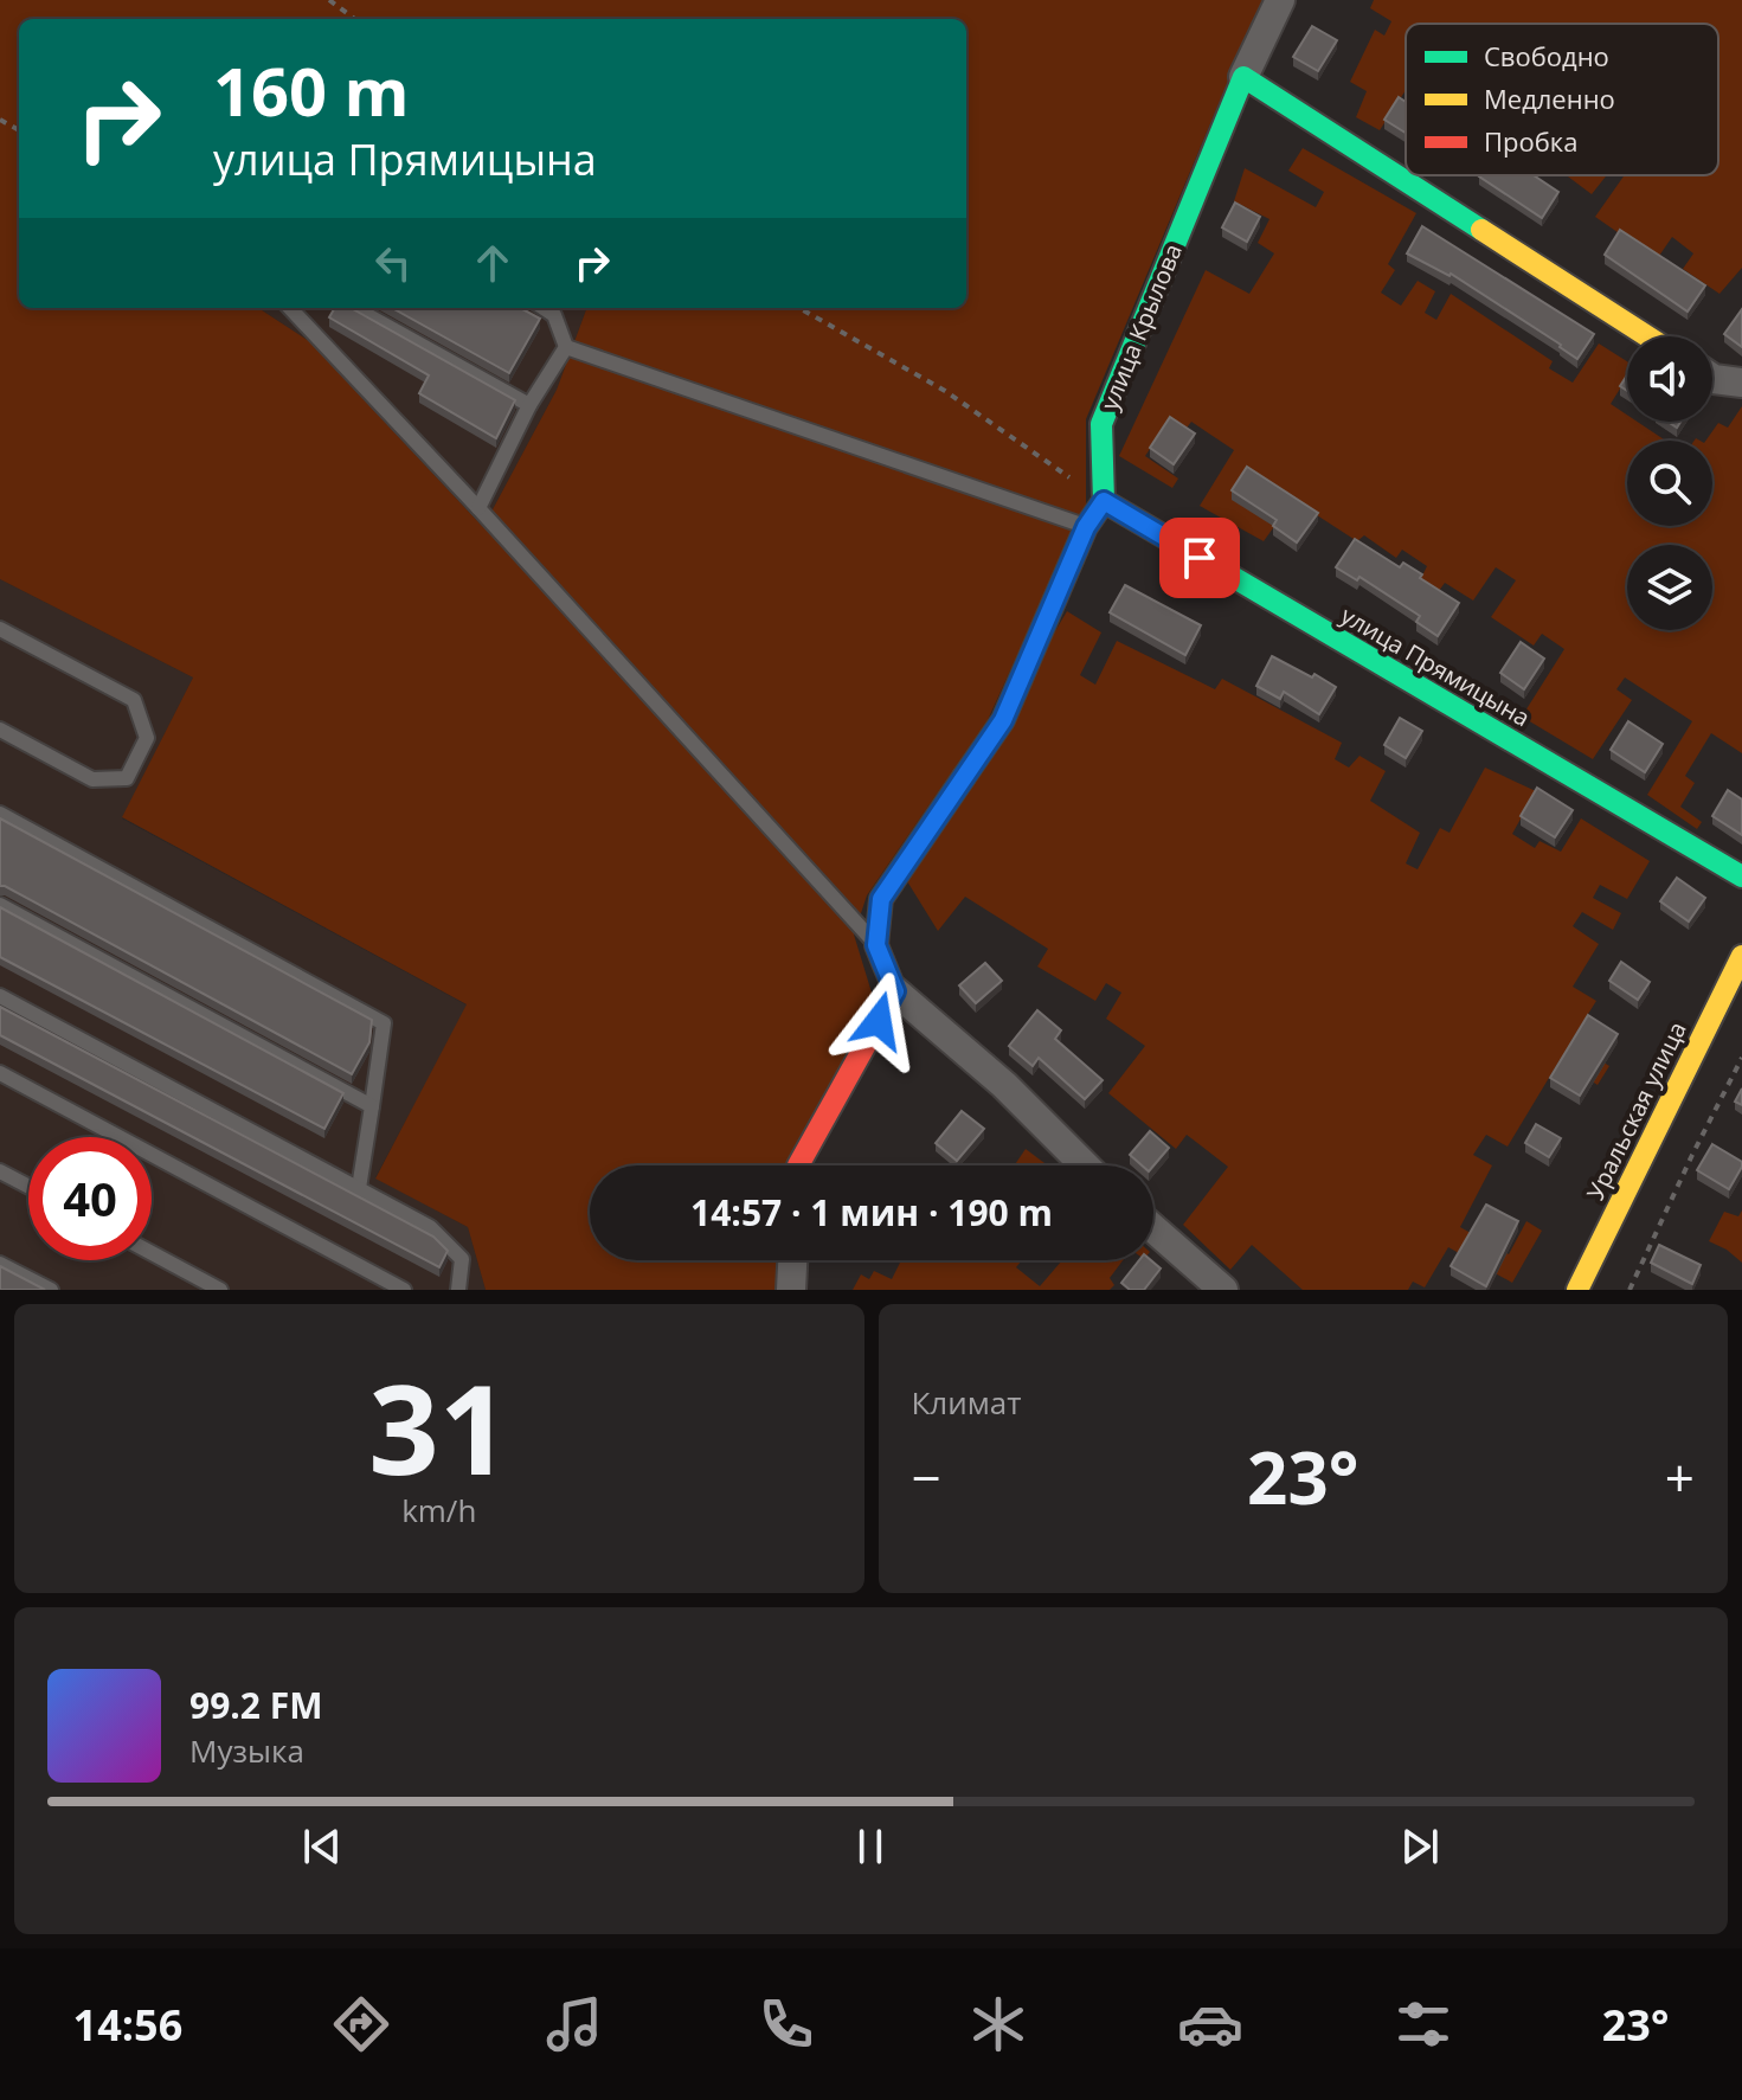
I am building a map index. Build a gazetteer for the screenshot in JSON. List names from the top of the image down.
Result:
{
  "streets": {
    "street": ["улица Крылова", "улица Прямицына", "Уральская улица"]
  },
  "crossings": [
    ["улица Крылова", "улица Прямицына"]
  ],
  "legend": ["Свободно", "Медленно", "Пробка"],
  "page": {
    "turn": ["160 m", "улица Прямицына"],
    "limit": "40",
    "trip": "14:57 · 1 мин · 190 m",
    "tile": [
      ["31", "km/h"],
      "Климат"
    ],
    "heat": ["−", "23°", "+"],
    "song": ["99.2 FM", "Музыка"],
    "tabs": ["14:56", "23°"]
  }
}
